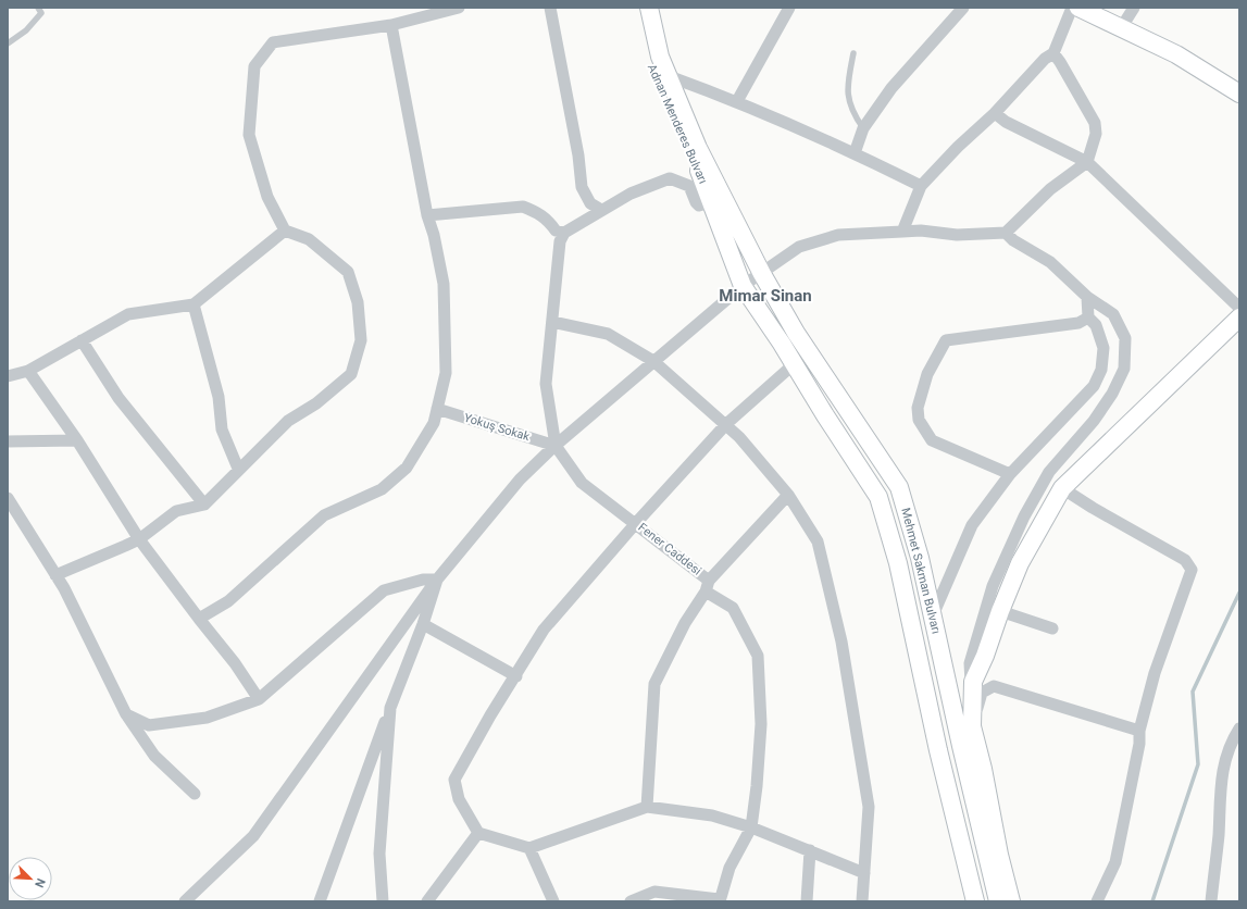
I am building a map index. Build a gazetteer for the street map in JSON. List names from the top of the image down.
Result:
{
  "streets": {
    "main road": ["Adnan Menderes Bulvarı", "Mehmet Sakman Bulvarı"],
    "street": ["Yokuş Sokak", "Fener Caddesi"]
  },
  "crossings": [
    ["Adnan Menderes Bulvarı", "Mehmet Sakman Bulvarı"],
    ["Yokuş Sokak", "Fener Caddesi"]
  ],
  "districts": ["Mimar Sinan"],
  "north": "bottom right"
}
